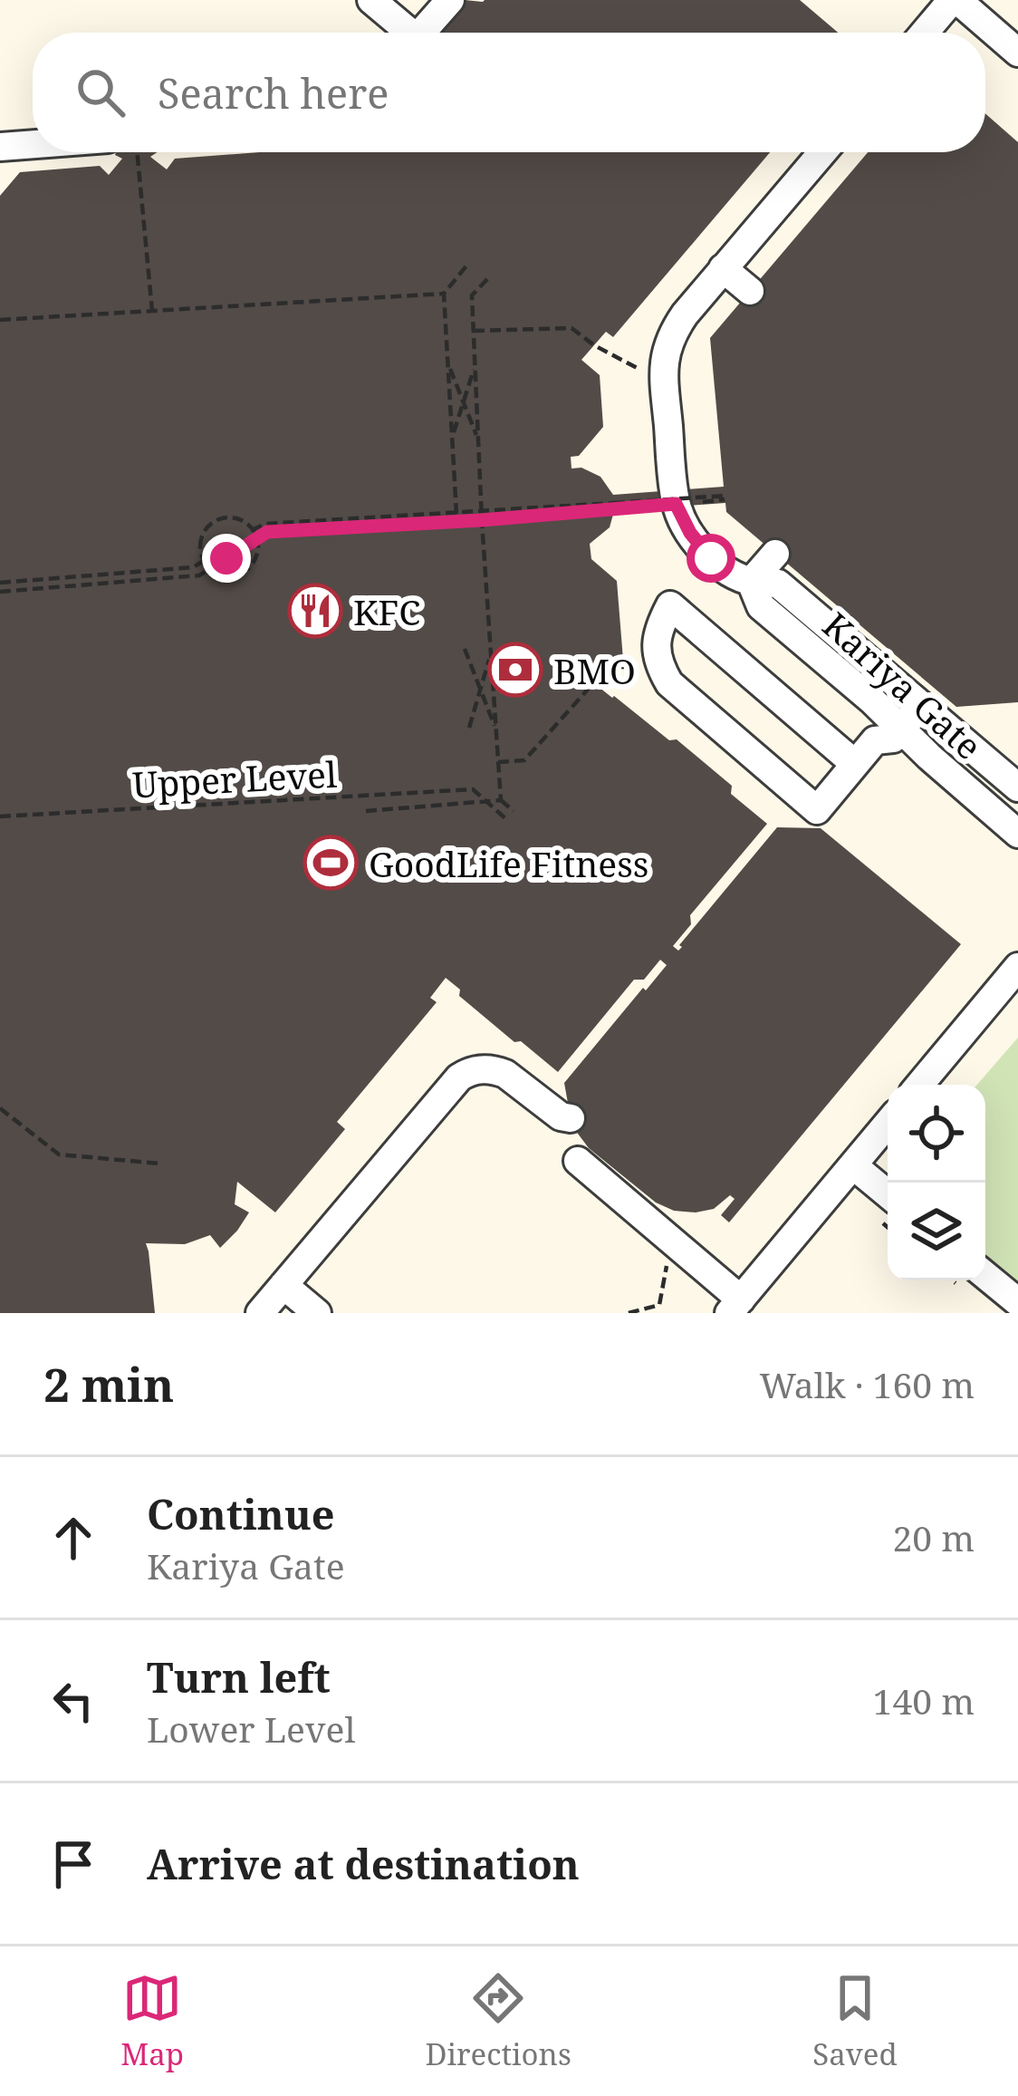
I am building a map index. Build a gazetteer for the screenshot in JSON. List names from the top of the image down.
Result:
{
  "streets": {
    "street": ["Kariya Gate"],
    "path": ["Upper Level"]
  },
  "places": {
    "restaurant": ["KFC"],
    "bank": ["BMO"],
    "sports": ["GoodLife Fitness"]
  },
  "page": {
    "search": "Search here",
    "heading": ["2 min", "Walk · 160 m"],
    "list": [
      ["Continue", "Kariya Gate", "20 m"],
      ["Turn left", "Lower Level", "140 m"],
      "Arrive at destination"
    ],
    "nav": ["Map", "Directions", "Saved"]
  }
}
